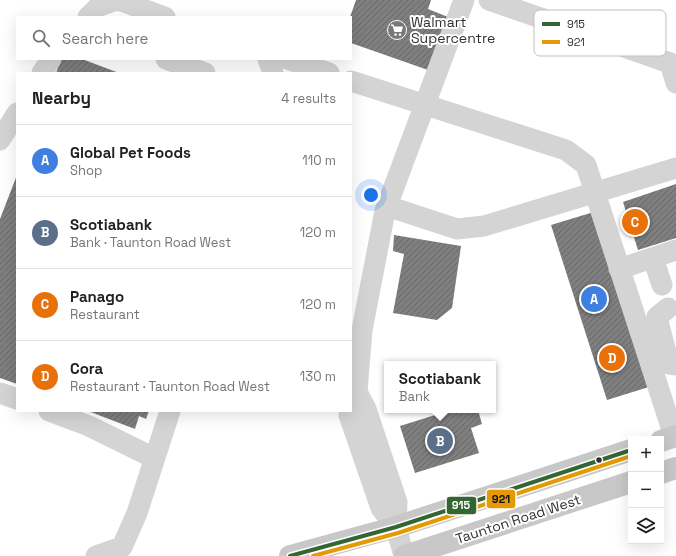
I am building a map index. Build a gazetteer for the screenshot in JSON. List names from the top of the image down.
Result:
{
  "streets": {
    "main road": ["Taunton Road West"]
  },
  "places": {
    "supermarket": ["Walmart Supercentre"]
  },
  "lines": ["transit line 915", "transit line 921"],
  "legend": ["915", "921"],
  "page": {
    "search": "Search here",
    "heading": ["Nearby", "4 results"],
    "list": [
      {
        "mark": "A",
        "name": "Global Pet Foods",
        "note": "Shop",
        "value": "110 m"
      },
      {
        "mark": "B",
        "name": "Scotiabank",
        "note": "Bank · Taunton Road West",
        "value": "120 m"
      },
      {
        "mark": "C",
        "name": "Panago",
        "note": "Restaurant",
        "value": "120 m"
      },
      {
        "mark": "D",
        "name": "Cora",
        "note": "Restaurant · Taunton Road West",
        "value": "130 m"
      }
    ],
    "pins": [
      "C",
      "A",
      "D",
      "B"
    ],
    "popup": ["Scotiabank", "Bank"],
    "map_buttons": ["+", "−"]
  }
}
